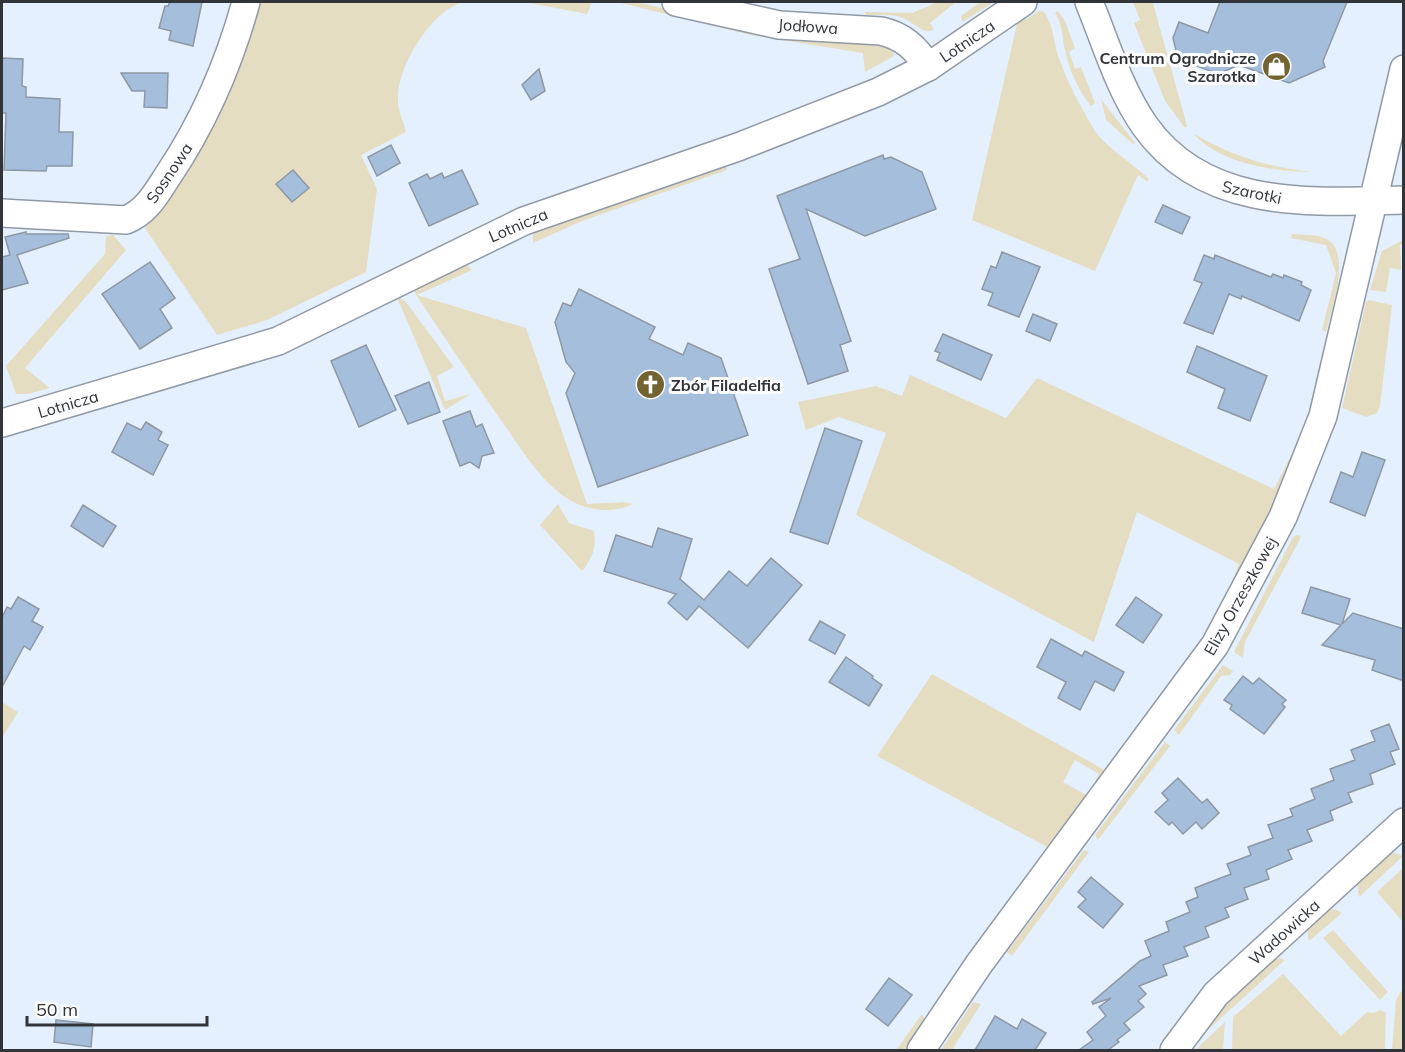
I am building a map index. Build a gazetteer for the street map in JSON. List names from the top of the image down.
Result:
{
  "streets": {
    "street": [
      "Jodłowa",
      "Lotnicza",
      "Sosnowa",
      "Szarotki",
      "Elizy Orzeszkowej",
      "Wadowicka"
    ]
  },
  "crossings": [
    ["Jodłowa", "Lotnicza"],
    ["Szarotki", "Elizy Orzeszkowej"]
  ],
  "places": {
    "shop": ["Centrum Ogrodnicze Szarotka"],
    "church": ["Zbór Filadelfia"]
  },
  "scale_bar": "50 m"
}
